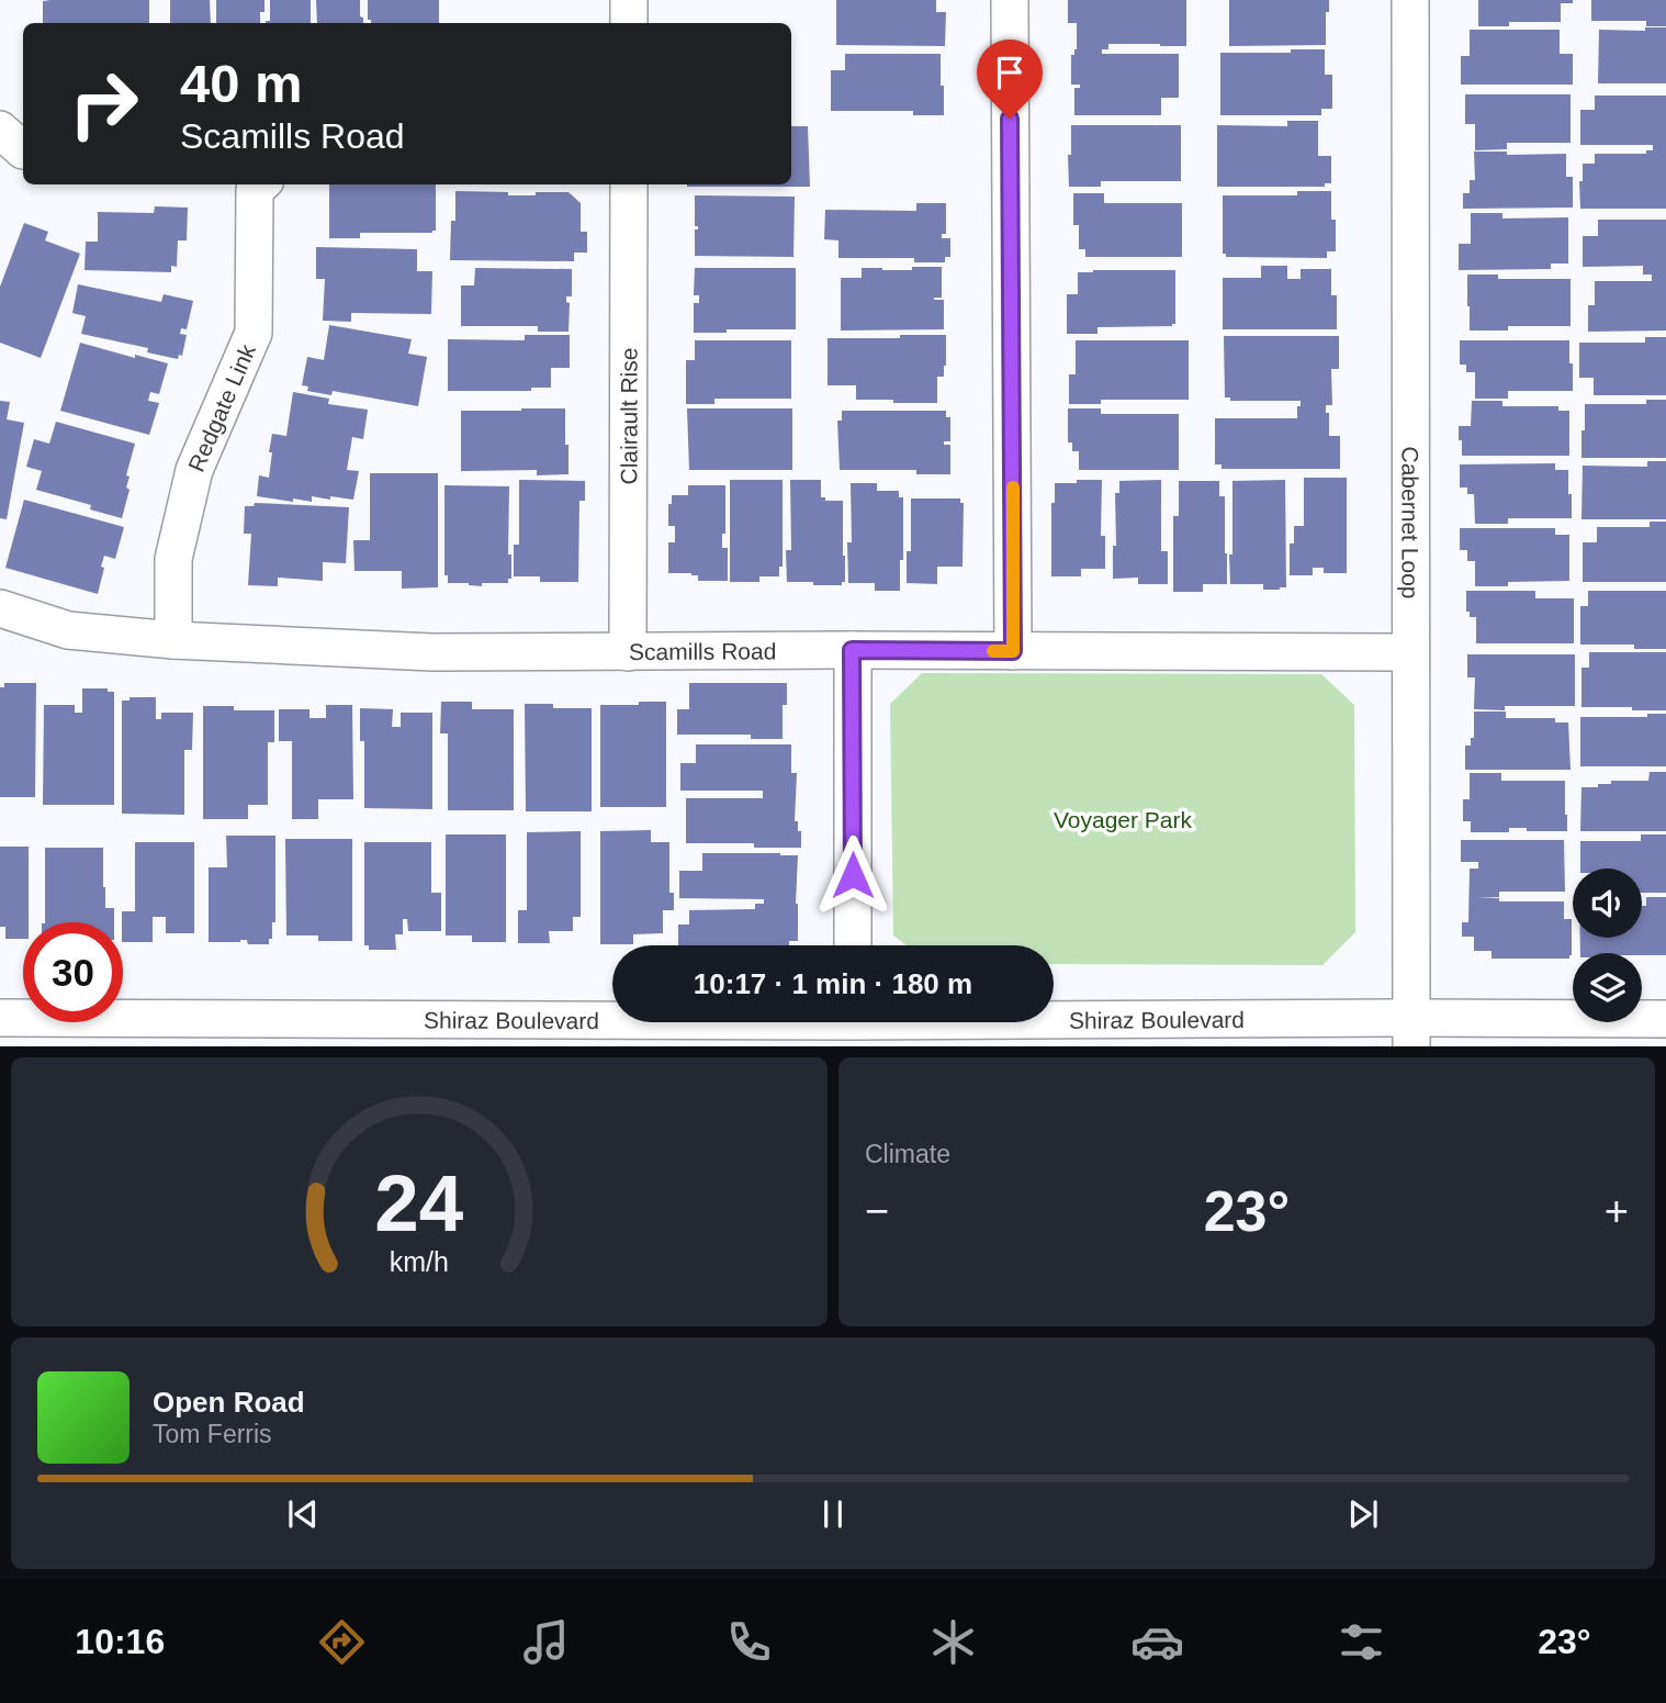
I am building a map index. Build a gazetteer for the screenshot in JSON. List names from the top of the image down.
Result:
{
  "streets": {
    "street": [
      "Redgate Link",
      "Clairault Rise",
      "Cabernet Loop",
      "Scamills Road",
      "Shiraz Boulevard"
    ]
  },
  "crossings": [
    ["Redgate Link", "Scamills Road"],
    ["Clairault Rise", "Scamills Road"],
    ["Cabernet Loop", "Scamills Road"],
    ["Cabernet Loop", "Shiraz Boulevard"]
  ],
  "parks": ["Voyager Park"],
  "page": {
    "turn": ["40 m", "Scamills Road"],
    "limit": "30",
    "trip": "10:17 · 1 min · 180 m",
    "tile": "Climate",
    "heat": ["−", "23°", "+"],
    "song": ["Open Road", "Tom Ferris"],
    "tabs": ["10:16", "23°"],
    "gauge": ["24", "km/h"]
  }
}
